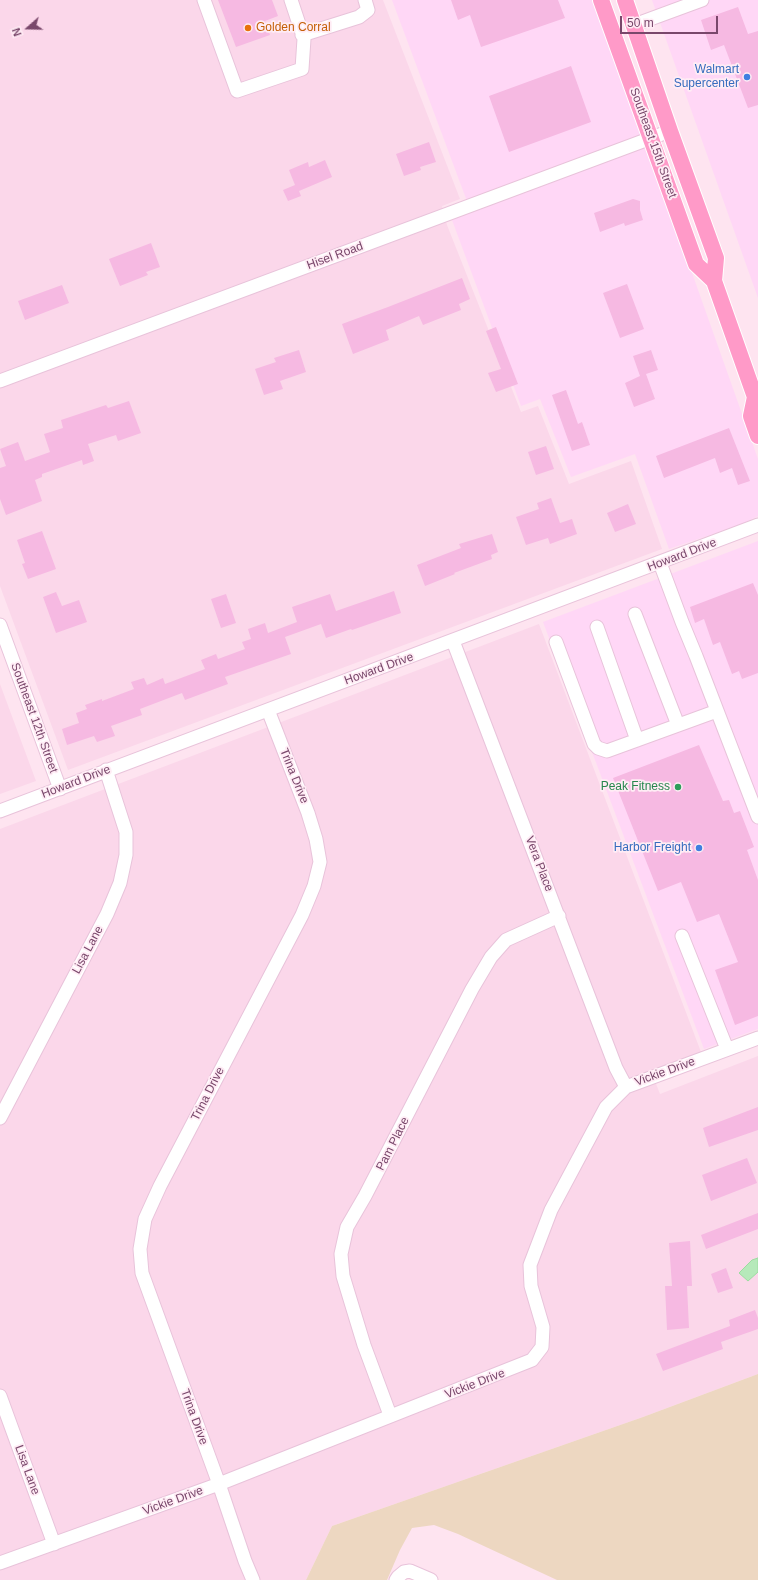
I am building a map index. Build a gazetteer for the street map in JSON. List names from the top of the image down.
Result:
{
  "streets": {
    "main road": ["Southeast 15th Street"],
    "street": [
      "Hisel Road",
      "Howard Drive",
      "Southeast 12th Street",
      "Trina Drive",
      "Vera Place",
      "Lisa Lane",
      "Vickie Drive",
      "Pam Place"
    ]
  },
  "crossings": [
    ["Southeast 15th Street", "Hisel Road"],
    ["Howard Drive", "Southeast 12th Street"],
    ["Howard Drive", "Trina Drive"],
    ["Howard Drive", "Vera Place"],
    ["Howard Drive", "Lisa Lane"],
    ["Trina Drive", "Vickie Drive"],
    ["Vera Place", "Vickie Drive"],
    ["Vera Place", "Pam Place"],
    ["Lisa Lane", "Vickie Drive"],
    ["Vickie Drive", "Pam Place"]
  ],
  "places": [
    "Golden Corral",
    "Walmart Supercenter",
    "Peak Fitness",
    "Harbor Freight"
  ],
  "scale_bar": "50 m",
  "north": "left"
}
